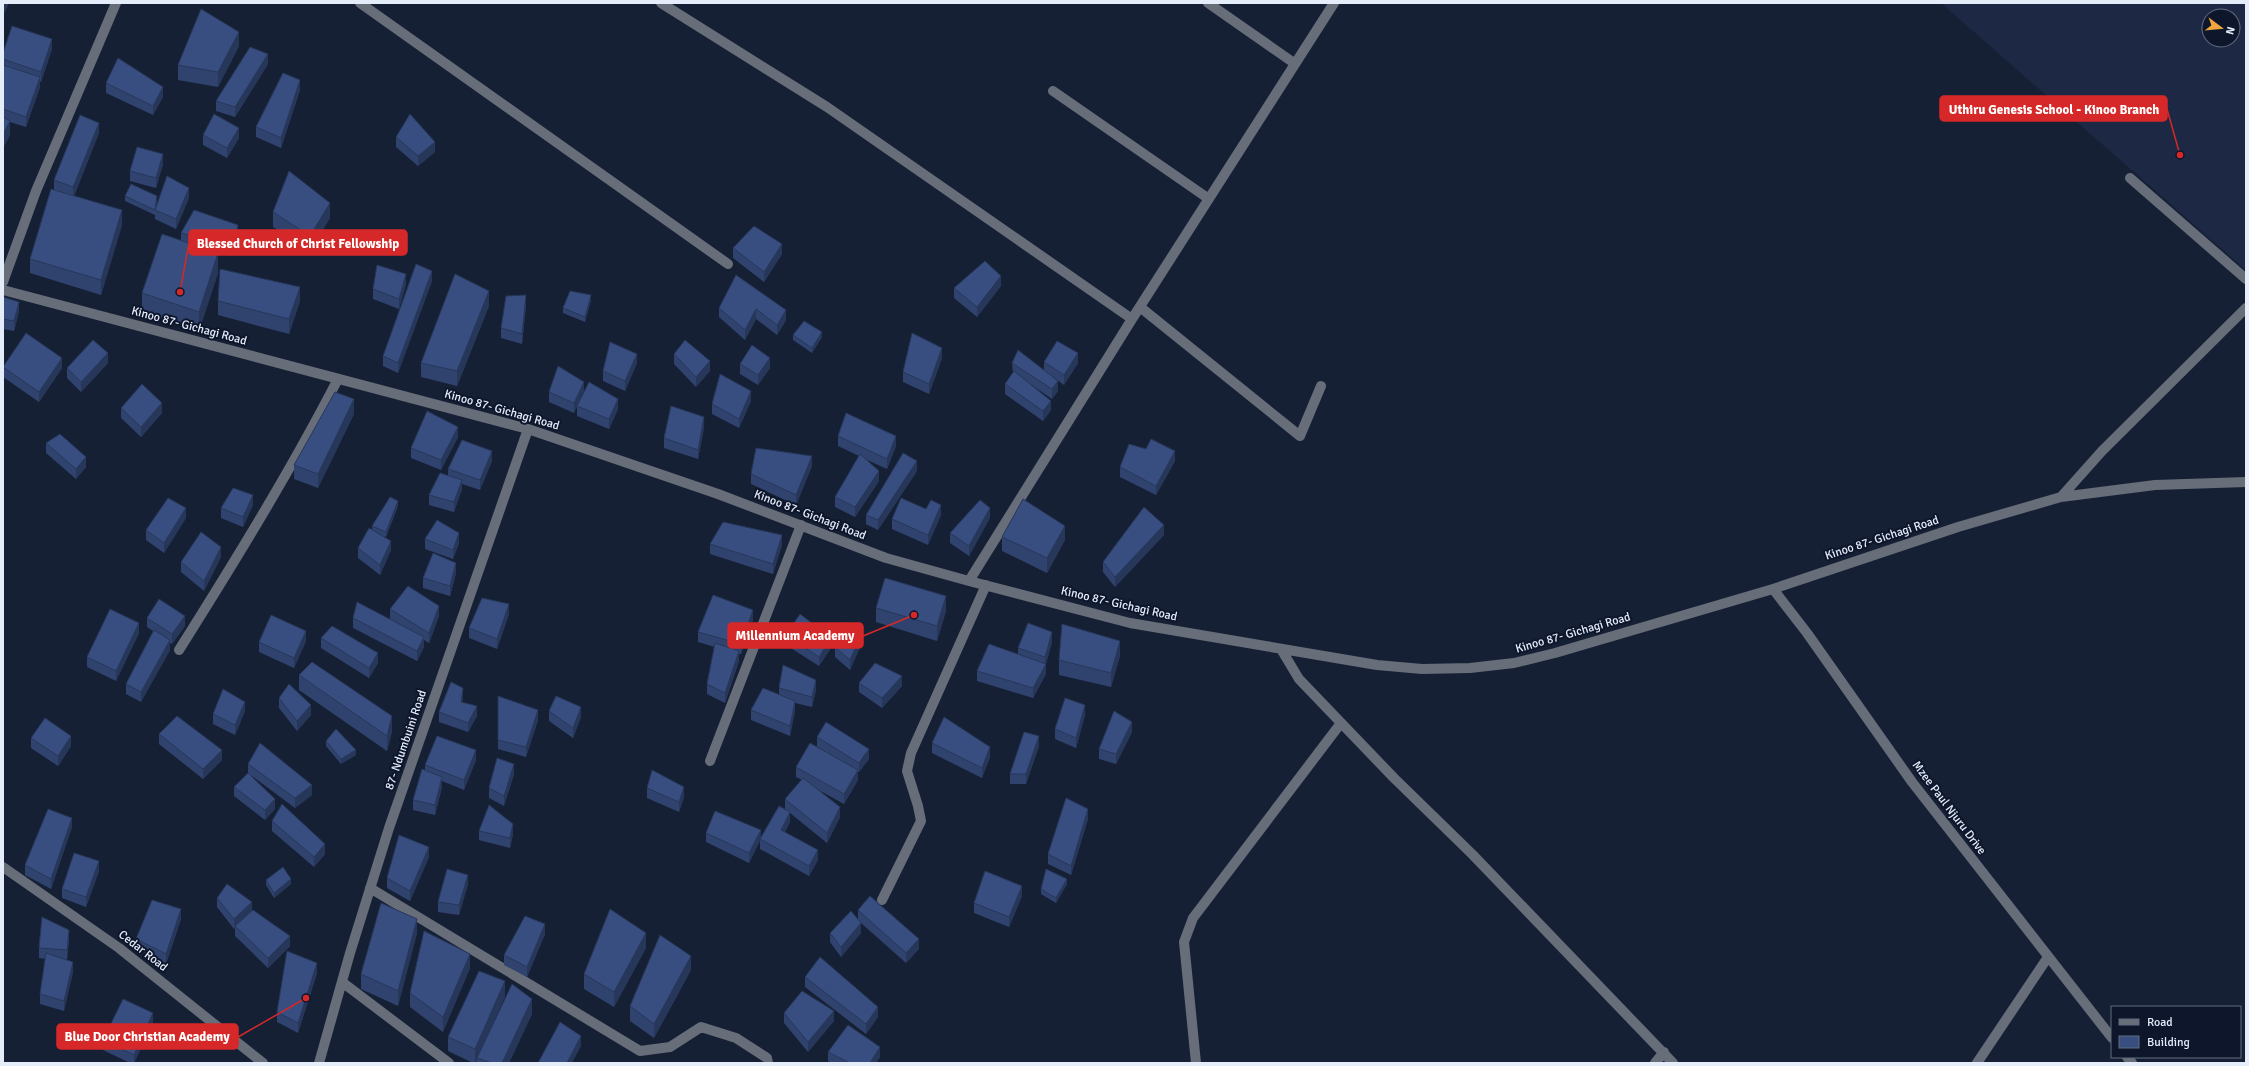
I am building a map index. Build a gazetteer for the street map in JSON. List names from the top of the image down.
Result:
{
  "streets": {
    "street": [
      "Kinoo 87- Gichagi Road",
      "87- Ndumbuini Road",
      "Mzee Paul Njuru Drive",
      "Cedar Road"
    ]
  },
  "crossings": [
    ["Kinoo 87- Gichagi Road", "87- Ndumbuini Road"],
    ["Kinoo 87- Gichagi Road", "Mzee Paul Njuru Drive"]
  ],
  "places": [
    "Uthiru Genesis School - Kinoo Branch",
    "Blessed Church of Christ Fellowship",
    "Millennium Academy",
    "Blue Door Christian Academy"
  ],
  "legend": ["Road", "Building"],
  "north": "right"
}
